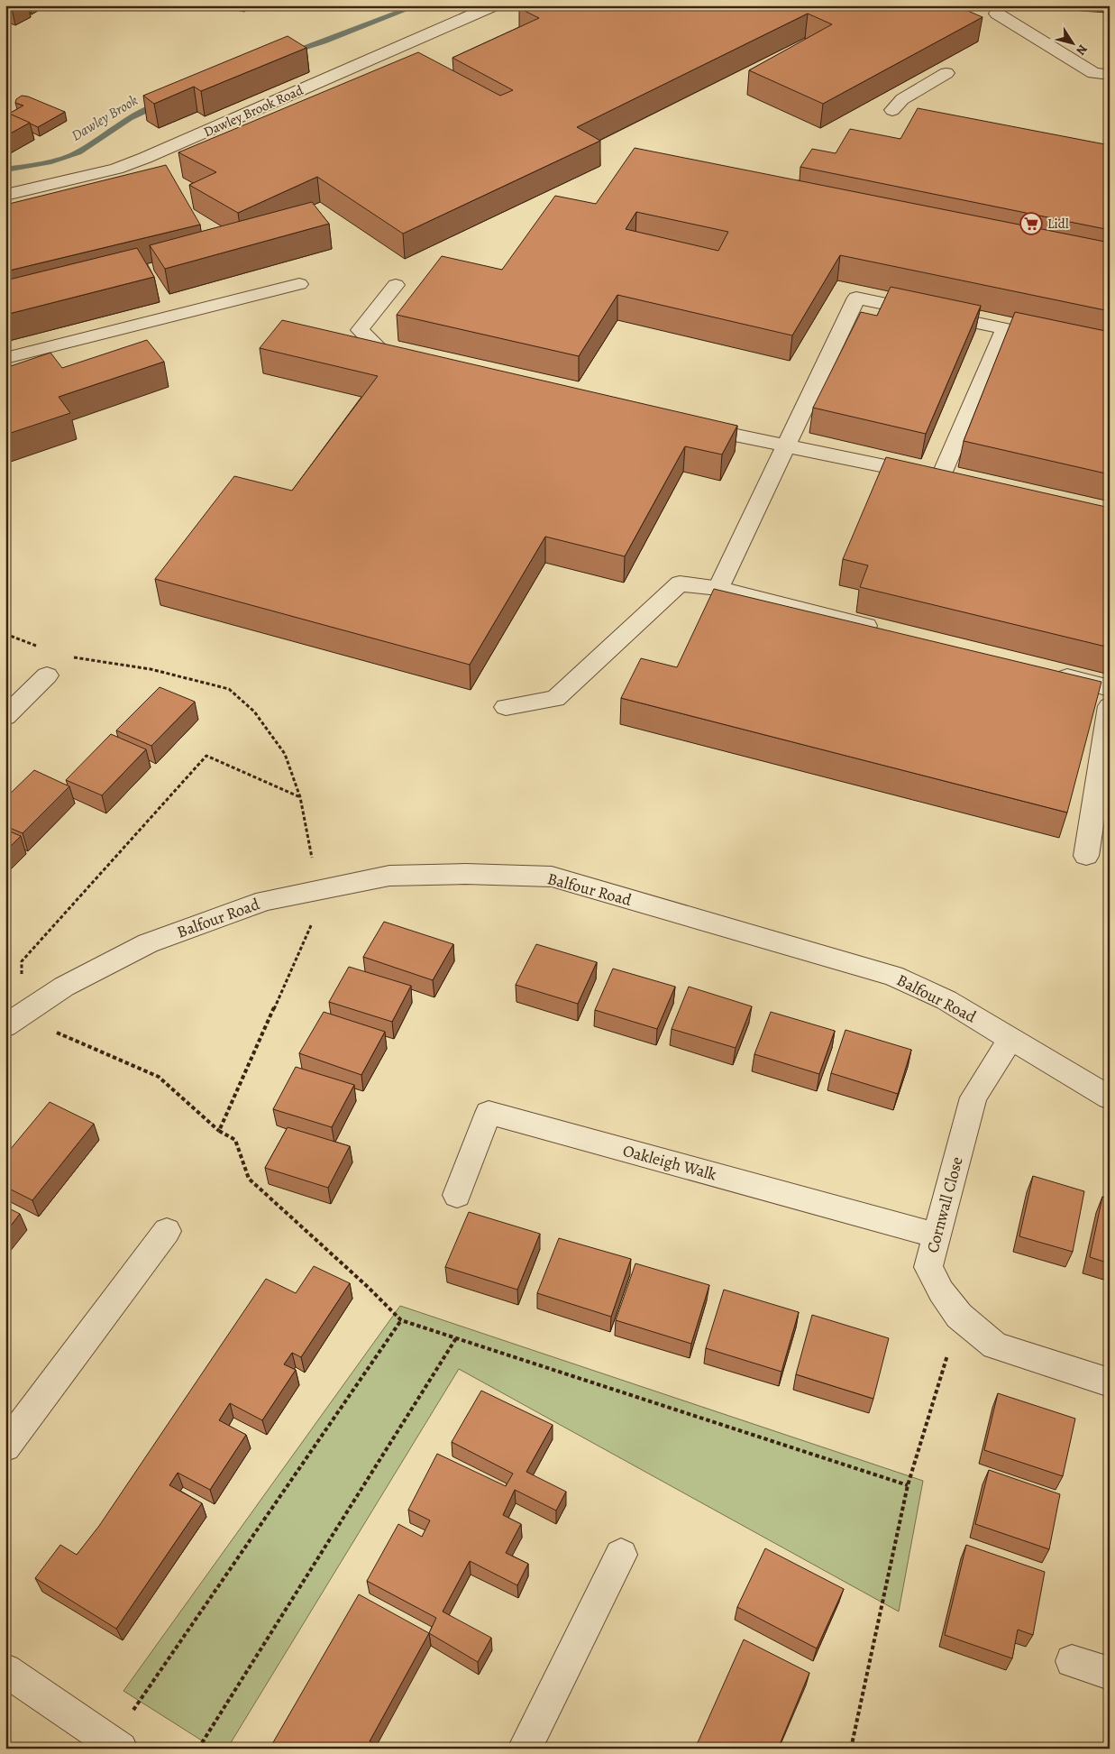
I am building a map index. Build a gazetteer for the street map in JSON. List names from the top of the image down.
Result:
{
  "streets": {
    "street": [
      "Dawley Brook Road",
      "Balfour Road",
      "Oakleigh Walk",
      "Cornwall Close"
    ]
  },
  "crossings": [
    ["Balfour Road", "Cornwall Close"],
    ["Oakleigh Walk", "Cornwall Close"]
  ],
  "water": ["Dawley Brook"],
  "places": {
    "supermarket": ["Lidl"]
  },
  "north": "bottom right"
}
